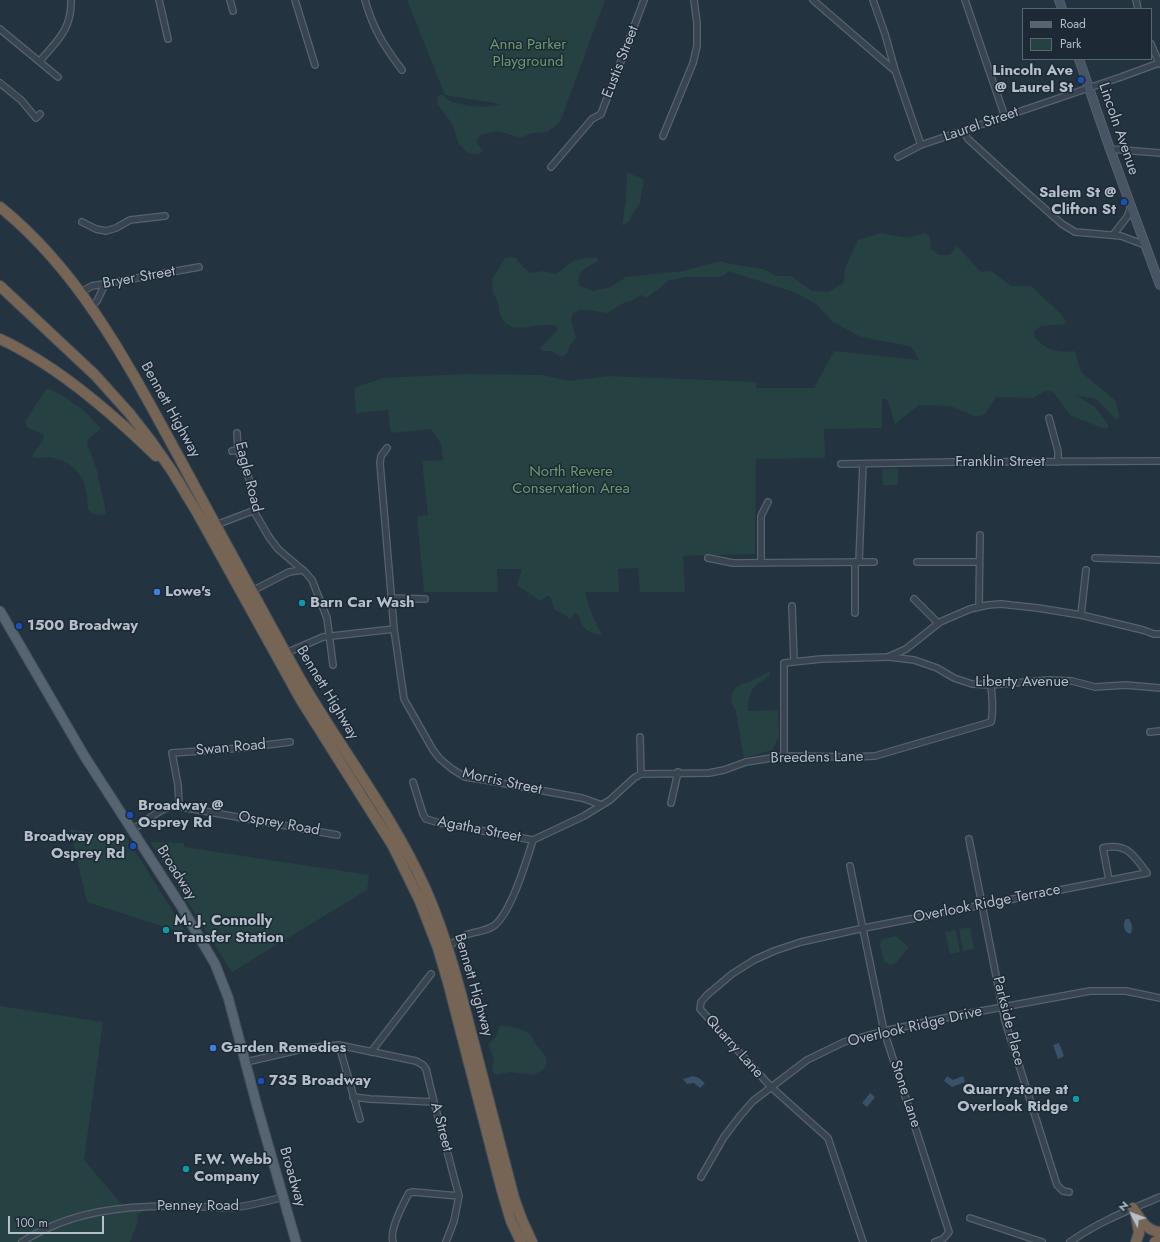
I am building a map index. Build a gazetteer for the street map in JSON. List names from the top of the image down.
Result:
{
  "streets": {
    "highway": ["Bennett Highway"],
    "main road": ["Lincoln Avenue", "Broadway"],
    "street": [
      "Eustis Street",
      "Laurel Street",
      "Bryer Street",
      "Franklin Street",
      "Eagle Road",
      "Liberty Avenue",
      "Swan Road",
      "Breedens Lane",
      "Morris Street",
      "Osprey Road",
      "Agatha Street",
      "Overlook Ridge Terrace",
      "Parkside Place",
      "Overlook Ridge Drive",
      "Quarry Lane",
      "Stone Lane",
      "A Street",
      "Penney Road"
    ]
  },
  "crossings": [
    ["Laurel Street", "Lincoln Avenue"],
    ["Bryer Street", "Bennett Highway"],
    ["Liberty Avenue", "Breedens Lane"],
    ["Swan Road", "Osprey Road"],
    ["Osprey Road", "Broadway"],
    ["Broadway", "Penney Road"],
    ["Overlook Ridge Terrace", "Parkside Place"],
    ["Overlook Ridge Terrace", "Quarry Lane"],
    ["Overlook Ridge Terrace", "Stone Lane"],
    ["Parkside Place", "Overlook Ridge Drive"],
    ["Overlook Ridge Drive", "Quarry Lane"],
    ["Overlook Ridge Drive", "Stone Lane"],
    ["Quarry Lane", "Stone Lane"]
  ],
  "parks": ["Anna Parker Playground", "North Revere Conservation Area"],
  "places": [
    "Lincoln Ave @ Laurel St",
    "Salem St @ Clifton St",
    "Lowe's",
    "Barn Car Wash",
    "1500 Broadway",
    "Broadway @ Osprey Rd",
    "Broadway opp Osprey Rd",
    "M. J. Connolly Transfer Station",
    "Garden Remedies",
    "735 Broadway",
    "Quarrystone at Overlook Ridge",
    "F.W. Webb Company"
  ],
  "legend": ["Road", "Park"],
  "scale_bar": "100 m",
  "north": "top left"
}
